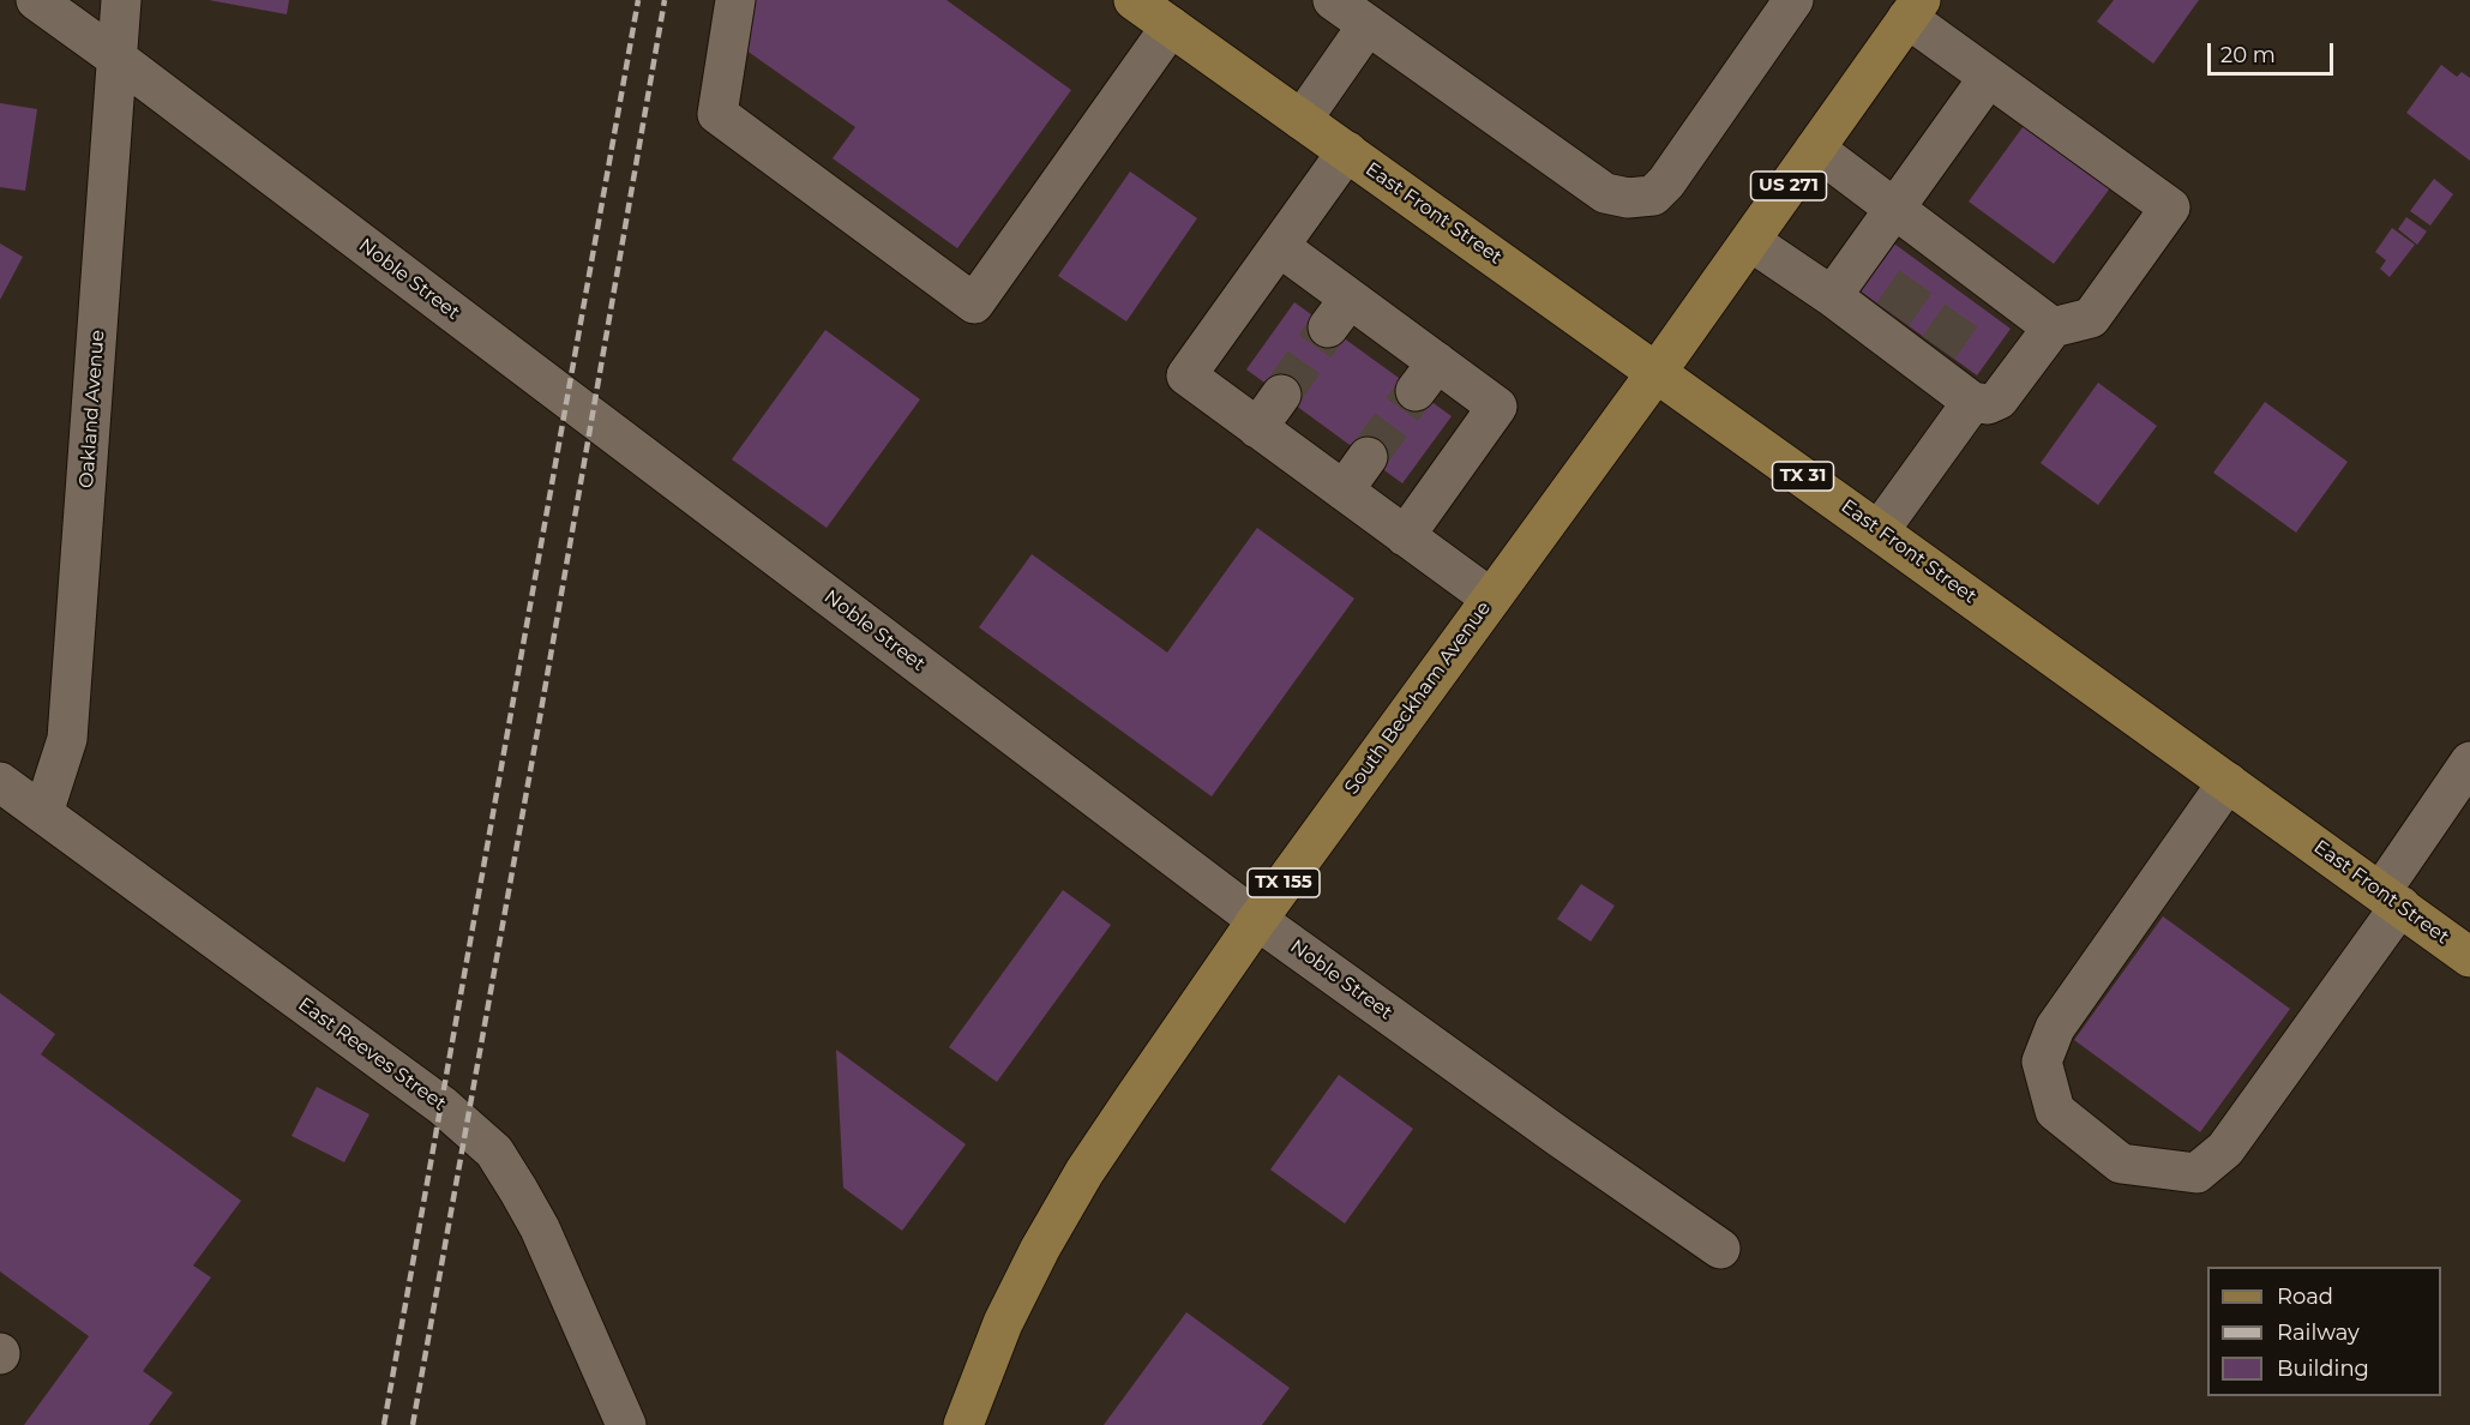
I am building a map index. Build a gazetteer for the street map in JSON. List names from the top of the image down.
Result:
{
  "streets": {
    "main road": [
      "US 271",
      "East Front Street",
      "TX 31",
      "South Beckham Avenue",
      "TX 155"
    ],
    "street": ["Noble Street", "Oakland Avenue", "East Reeves Street"]
  },
  "crossings": [
    ["East Front Street", "South Beckham Avenue"],
    ["Noble Street", "Oakland Avenue"],
    ["Noble Street", "South Beckham Avenue"],
    ["Oakland Avenue", "East Reeves Street"]
  ],
  "legend": ["Road", "Railway", "Building"],
  "scale_bar": "20 m"
}
